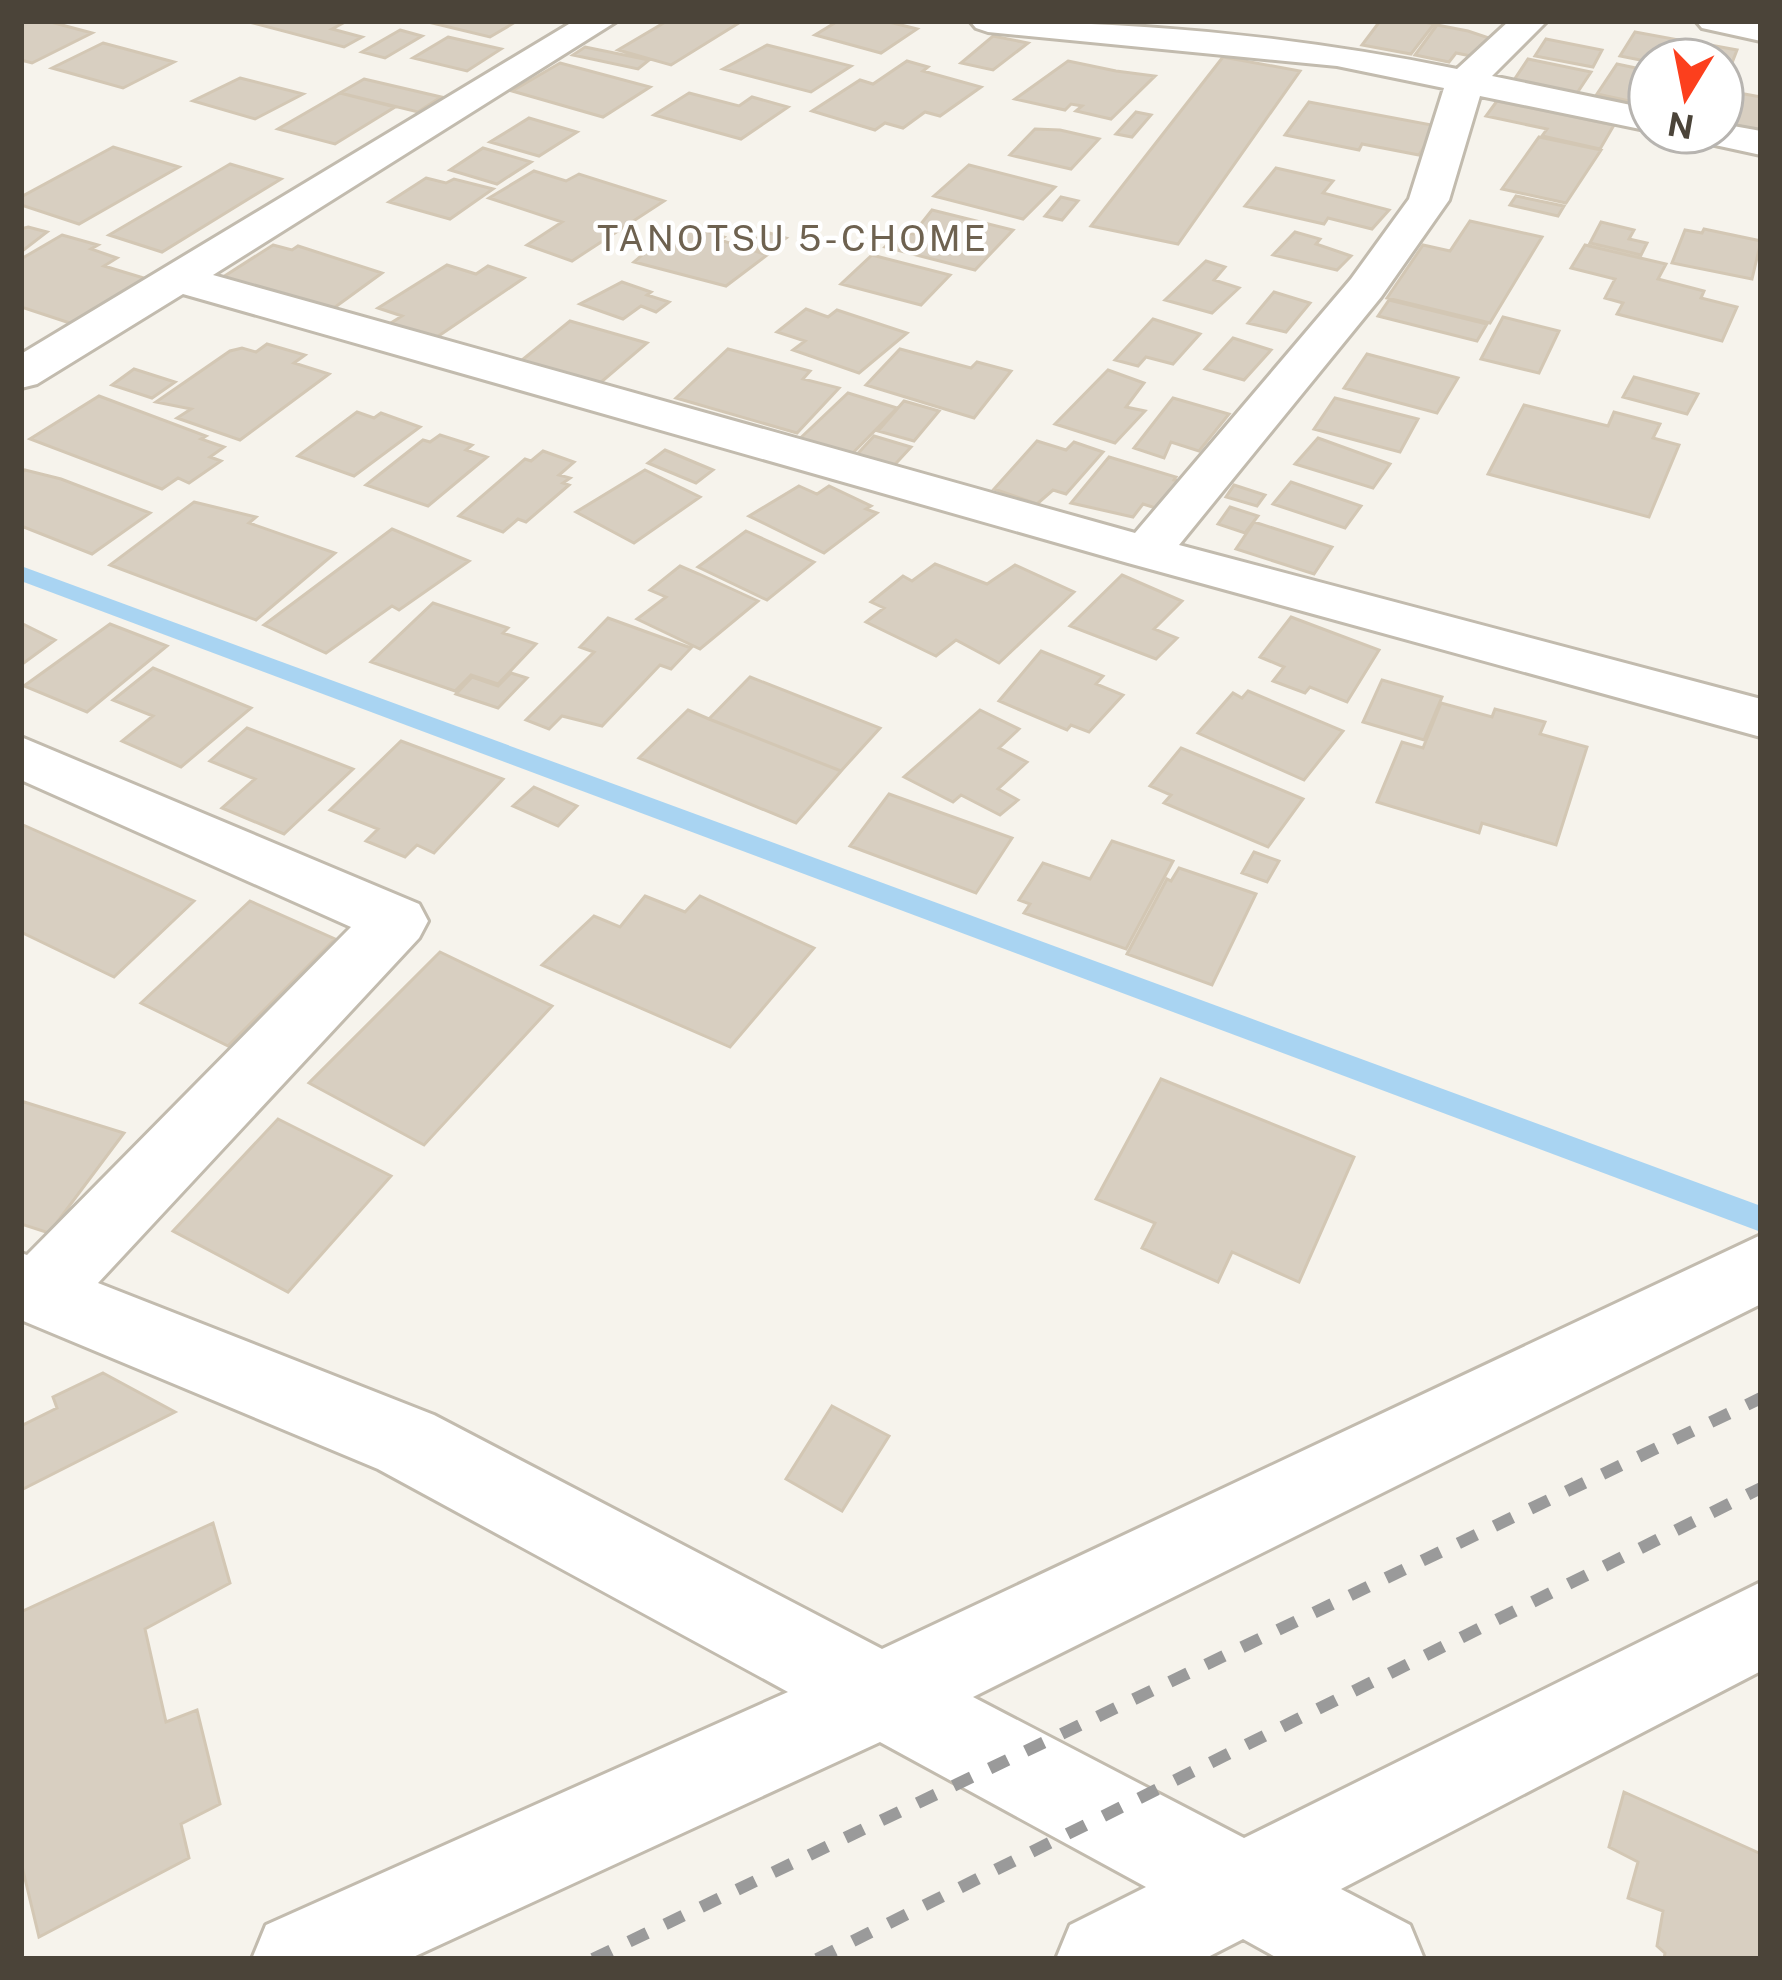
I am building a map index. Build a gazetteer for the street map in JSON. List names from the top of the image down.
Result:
{
  "districts": ["TANOTSU 5-CHOME"],
  "north": "bottom"
}
